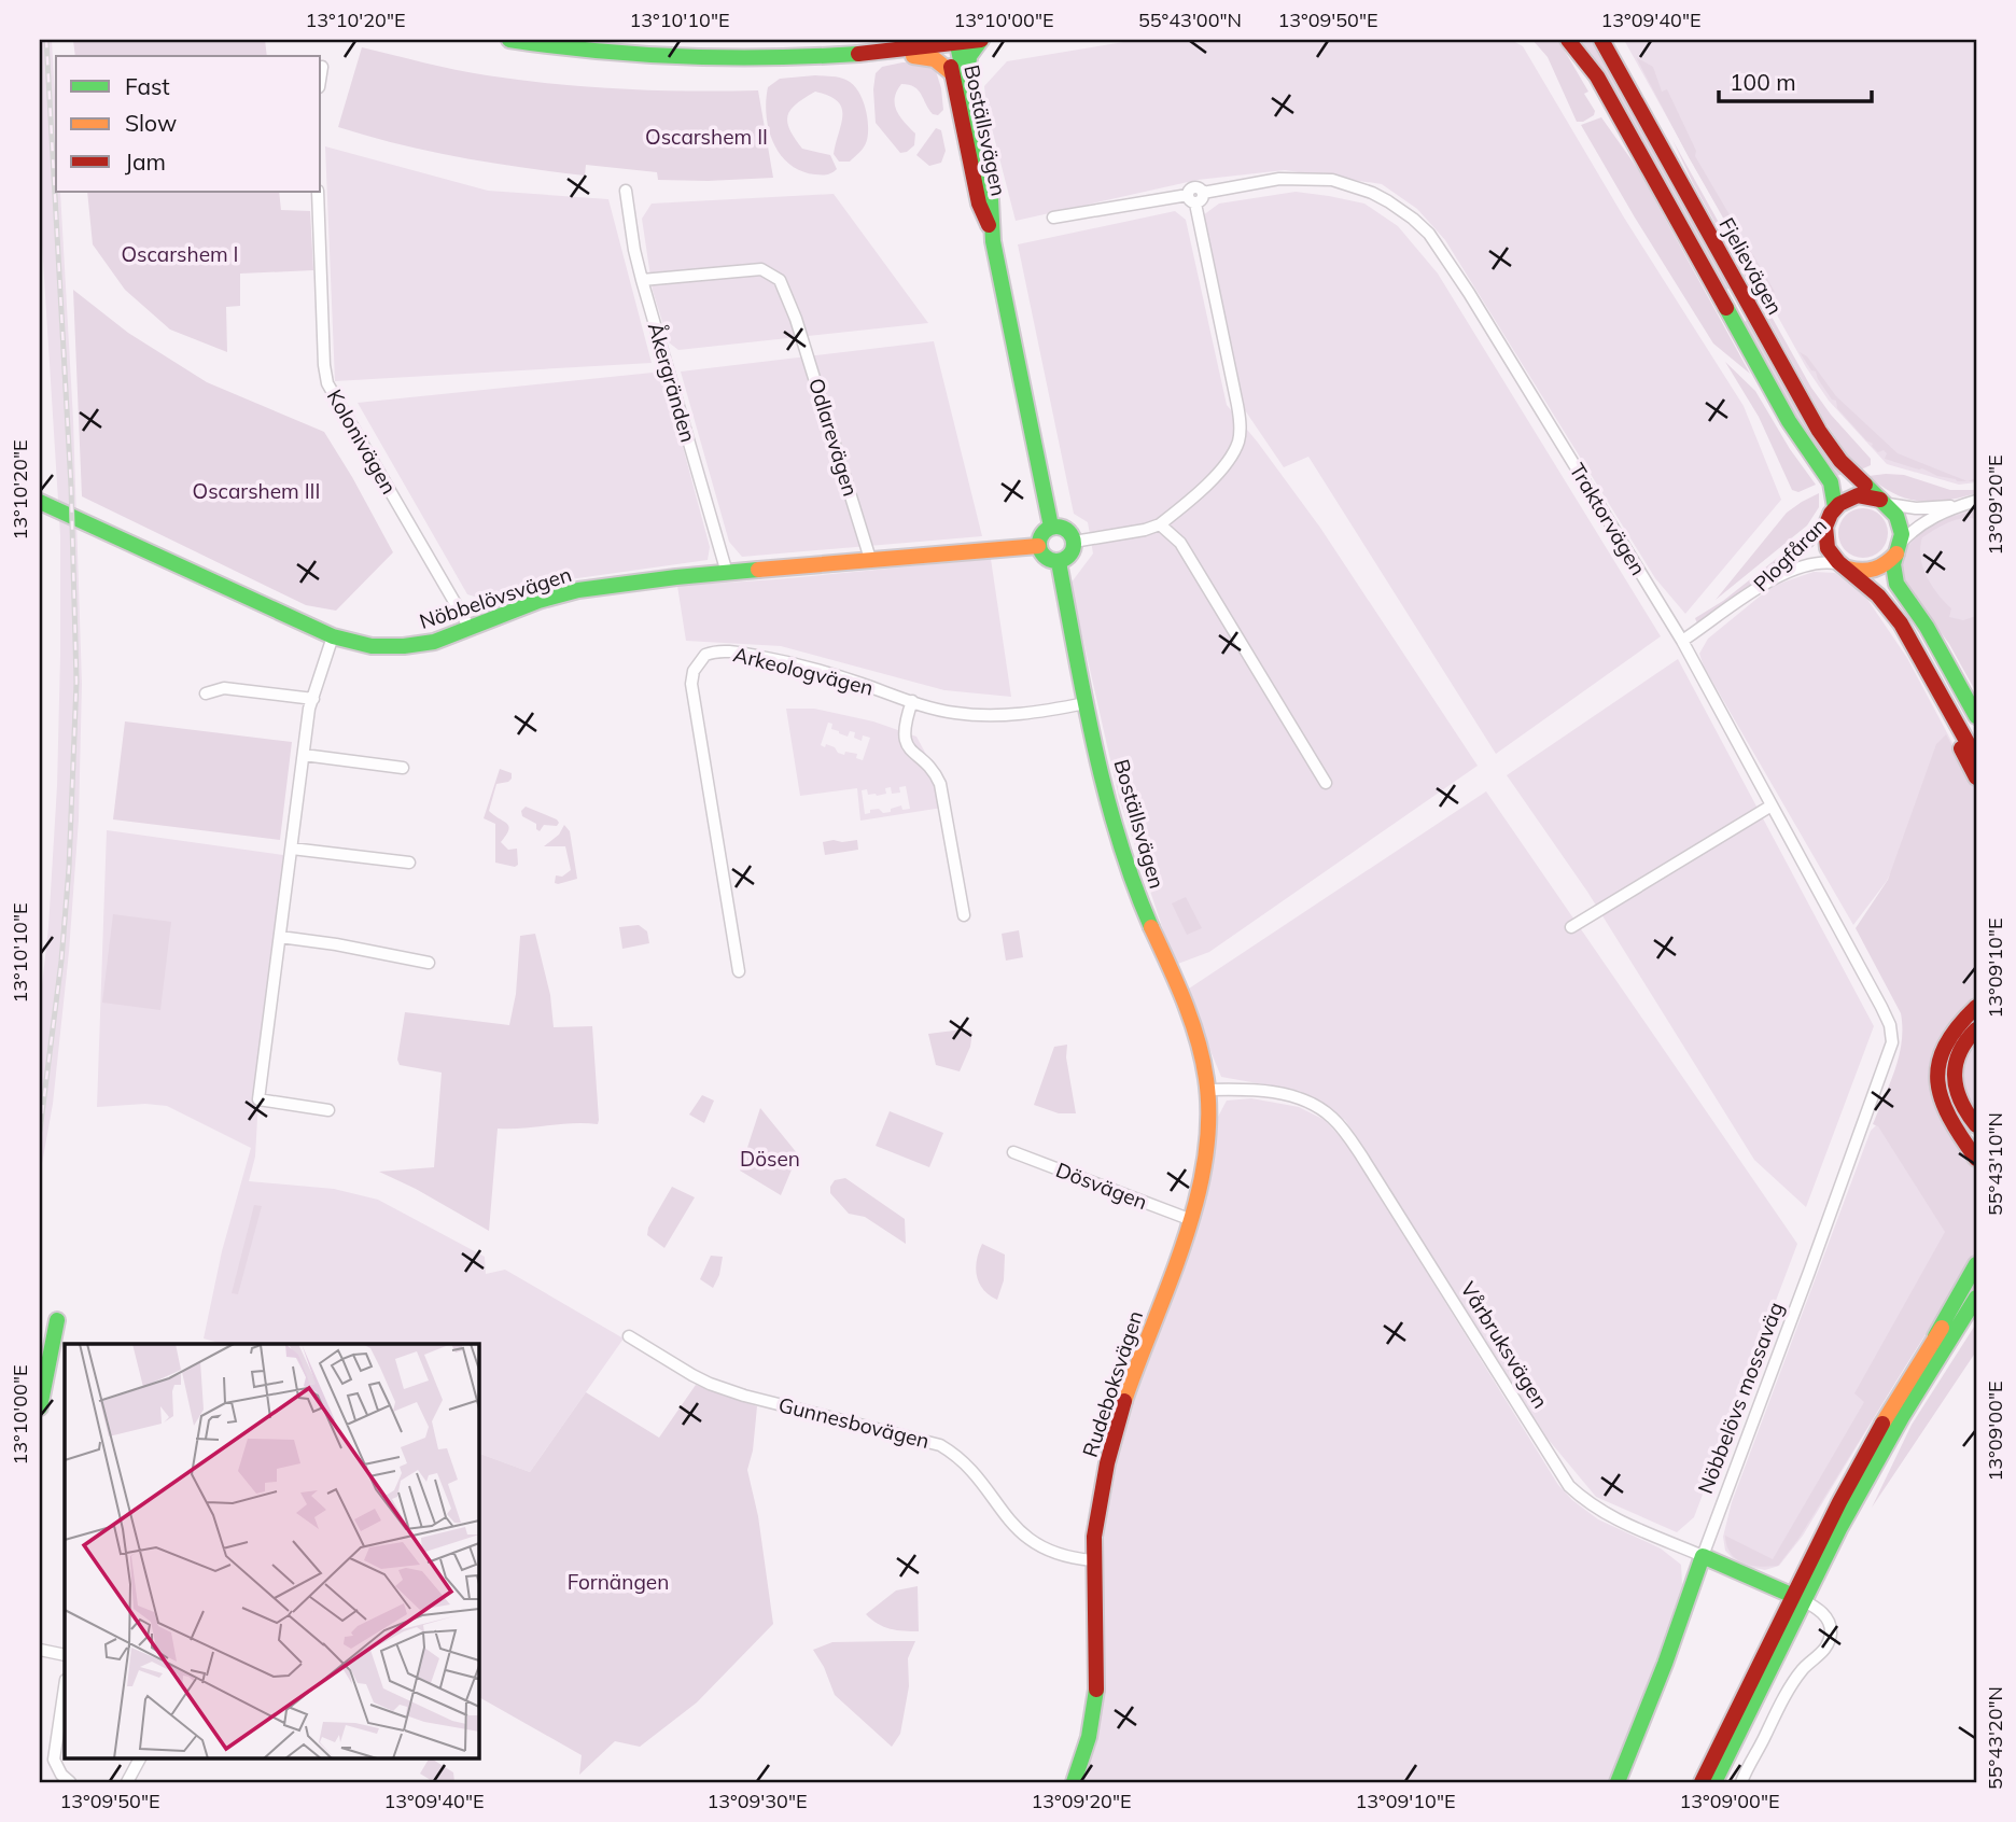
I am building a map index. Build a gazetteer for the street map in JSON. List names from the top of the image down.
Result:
{
  "streets": {
    "main road": [
      "Boställsvägen",
      "Fjelievägen",
      "Nöbbelövsvägen",
      "Vårbruksvägen",
      "Rudeboksvägen",
      "Nöbbelövs mossaväg"
    ],
    "street": [
      "Åkergränden",
      "Odlarevägen",
      "Kolonivägen",
      "Traktorvägen",
      "Plogfåran",
      "Arkeologvägen",
      "Dösvägen",
      "Gunnesbovägen"
    ]
  },
  "crossings": [
    ["Boställsvägen", "Nöbbelövsvägen"],
    ["Boställsvägen", "Arkeologvägen"],
    ["Boställsvägen", "Vårbruksvägen"],
    ["Boställsvägen", "Rudeboksvägen"],
    ["Fjelievägen", "Plogfåran"],
    ["Åkergränden", "Odlarevägen"],
    ["Åkergränden", "Nöbbelövsvägen"],
    ["Odlarevägen", "Nöbbelövsvägen"],
    ["Kolonivägen", "Nöbbelövsvägen"],
    ["Traktorvägen", "Plogfåran"],
    ["Traktorvägen", "Nöbbelövs mossaväg"],
    ["Dösvägen", "Rudeboksvägen"],
    ["Vårbruksvägen", "Rudeboksvägen"],
    ["Vårbruksvägen", "Nöbbelövs mossaväg"],
    ["Rudeboksvägen", "Gunnesbovägen"]
  ],
  "parks": [
    "Oscarshem II",
    "Oscarshem I",
    "Oscarshem III",
    "Dösen",
    "Fornängen"
  ],
  "legend": ["Fast", "Slow", "Jam"],
  "scale_bar": "100 m",
  "coordinates": [
    "13°10'20\"E",
    "13°10'10\"E",
    "13°10'00\"E",
    "55°43'00\"N",
    "13°09'50\"E",
    "13°09'40\"E",
    "13°09'20\"E",
    "13°09'10\"E",
    "55°43'10\"N",
    "13°09'00\"E",
    "55°43'20\"N",
    "13°09'30\"E"
  ]
}
